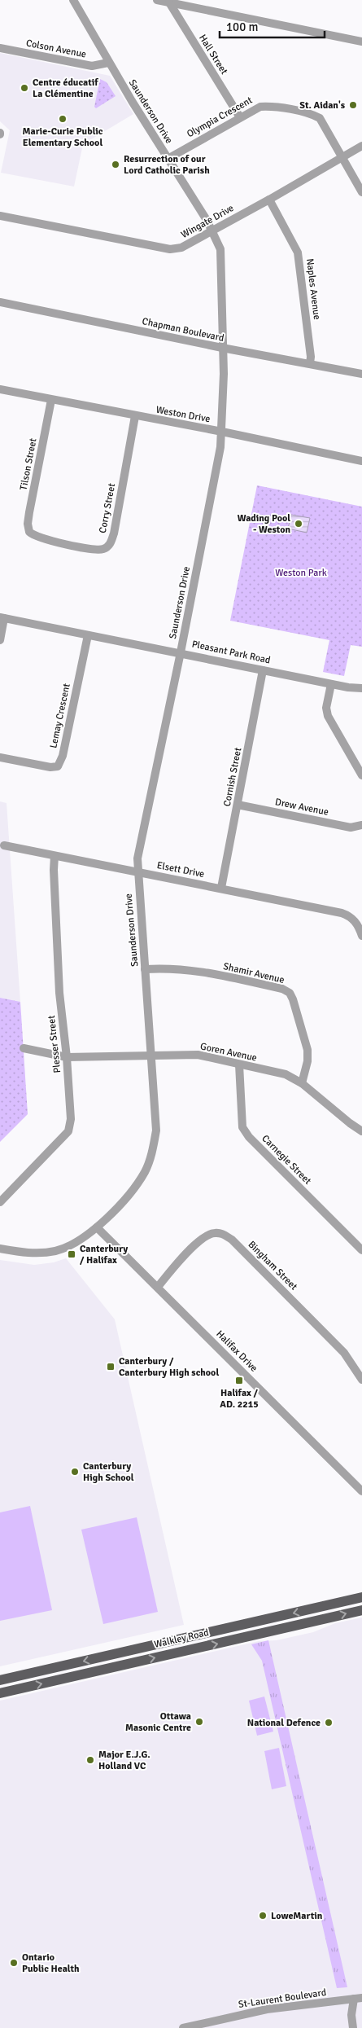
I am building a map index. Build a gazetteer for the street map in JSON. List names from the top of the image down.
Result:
{
  "streets": {
    "main road": ["Walkley Road"],
    "street": [
      "Colson Avenue",
      "Hall Street",
      "Saunderson Drive",
      "Olympia Crescent",
      "Wingate Drive",
      "Naples Avenue",
      "Chapman Boulevard",
      "Weston Drive",
      "Tilson Street",
      "Corry Street",
      "Pleasant Park Road",
      "Lemay Crescent",
      "Cornish Street",
      "Drew Avenue",
      "Elsett Drive",
      "Shamir Avenue",
      "Plesser Street",
      "Goren Avenue",
      "Carnegie Street",
      "Bingham Street",
      "Halifax Drive",
      "St-Laurent Boulevard"
    ]
  },
  "crossings": [
    ["Colson Avenue", "Saunderson Drive"],
    ["Hall Street", "Olympia Crescent"],
    ["Saunderson Drive", "Olympia Crescent"],
    ["Saunderson Drive", "Wingate Drive"],
    ["Saunderson Drive", "Chapman Boulevard"],
    ["Saunderson Drive", "Weston Drive"],
    ["Saunderson Drive", "Pleasant Park Road"],
    ["Saunderson Drive", "Elsett Drive"],
    ["Saunderson Drive", "Shamir Avenue"],
    ["Saunderson Drive", "Goren Avenue"],
    ["Saunderson Drive", "Halifax Drive"],
    ["Olympia Crescent", "Wingate Drive"],
    ["Wingate Drive", "Naples Avenue"],
    ["Naples Avenue", "Chapman Boulevard"],
    ["Weston Drive", "Tilson Street"],
    ["Weston Drive", "Corry Street"],
    ["Tilson Street", "Corry Street"],
    ["Pleasant Park Road", "Lemay Crescent"],
    ["Pleasant Park Road", "Cornish Street"],
    ["Cornish Street", "Drew Avenue"],
    ["Cornish Street", "Elsett Drive"],
    ["Elsett Drive", "Plesser Street"],
    ["Shamir Avenue", "Goren Avenue"],
    ["Plesser Street", "Goren Avenue"],
    ["Goren Avenue", "Carnegie Street"],
    ["Bingham Street", "Halifax Drive"]
  ],
  "parks": ["Weston Park"],
  "places": {
    "other": [
      "Centre éducatif La Clémentine",
      "St. Aidan's",
      "Marie-Curie Public Elementary School",
      "Resurrection of our Lord Catholic Parish",
      "Wading Pool - Weston",
      "Canterbury High School",
      "Ottawa Masonic Centre",
      "National Defence",
      "Major E.J.G. Holland VC",
      "LoweMartin",
      "Ontario Public Health"
    ],
    "transit": ["Canterbury / Halifax", "Canterbury / Canterbury High school", "Halifax / AD. 2215"]
  },
  "scale_bar": "100 m"
}
